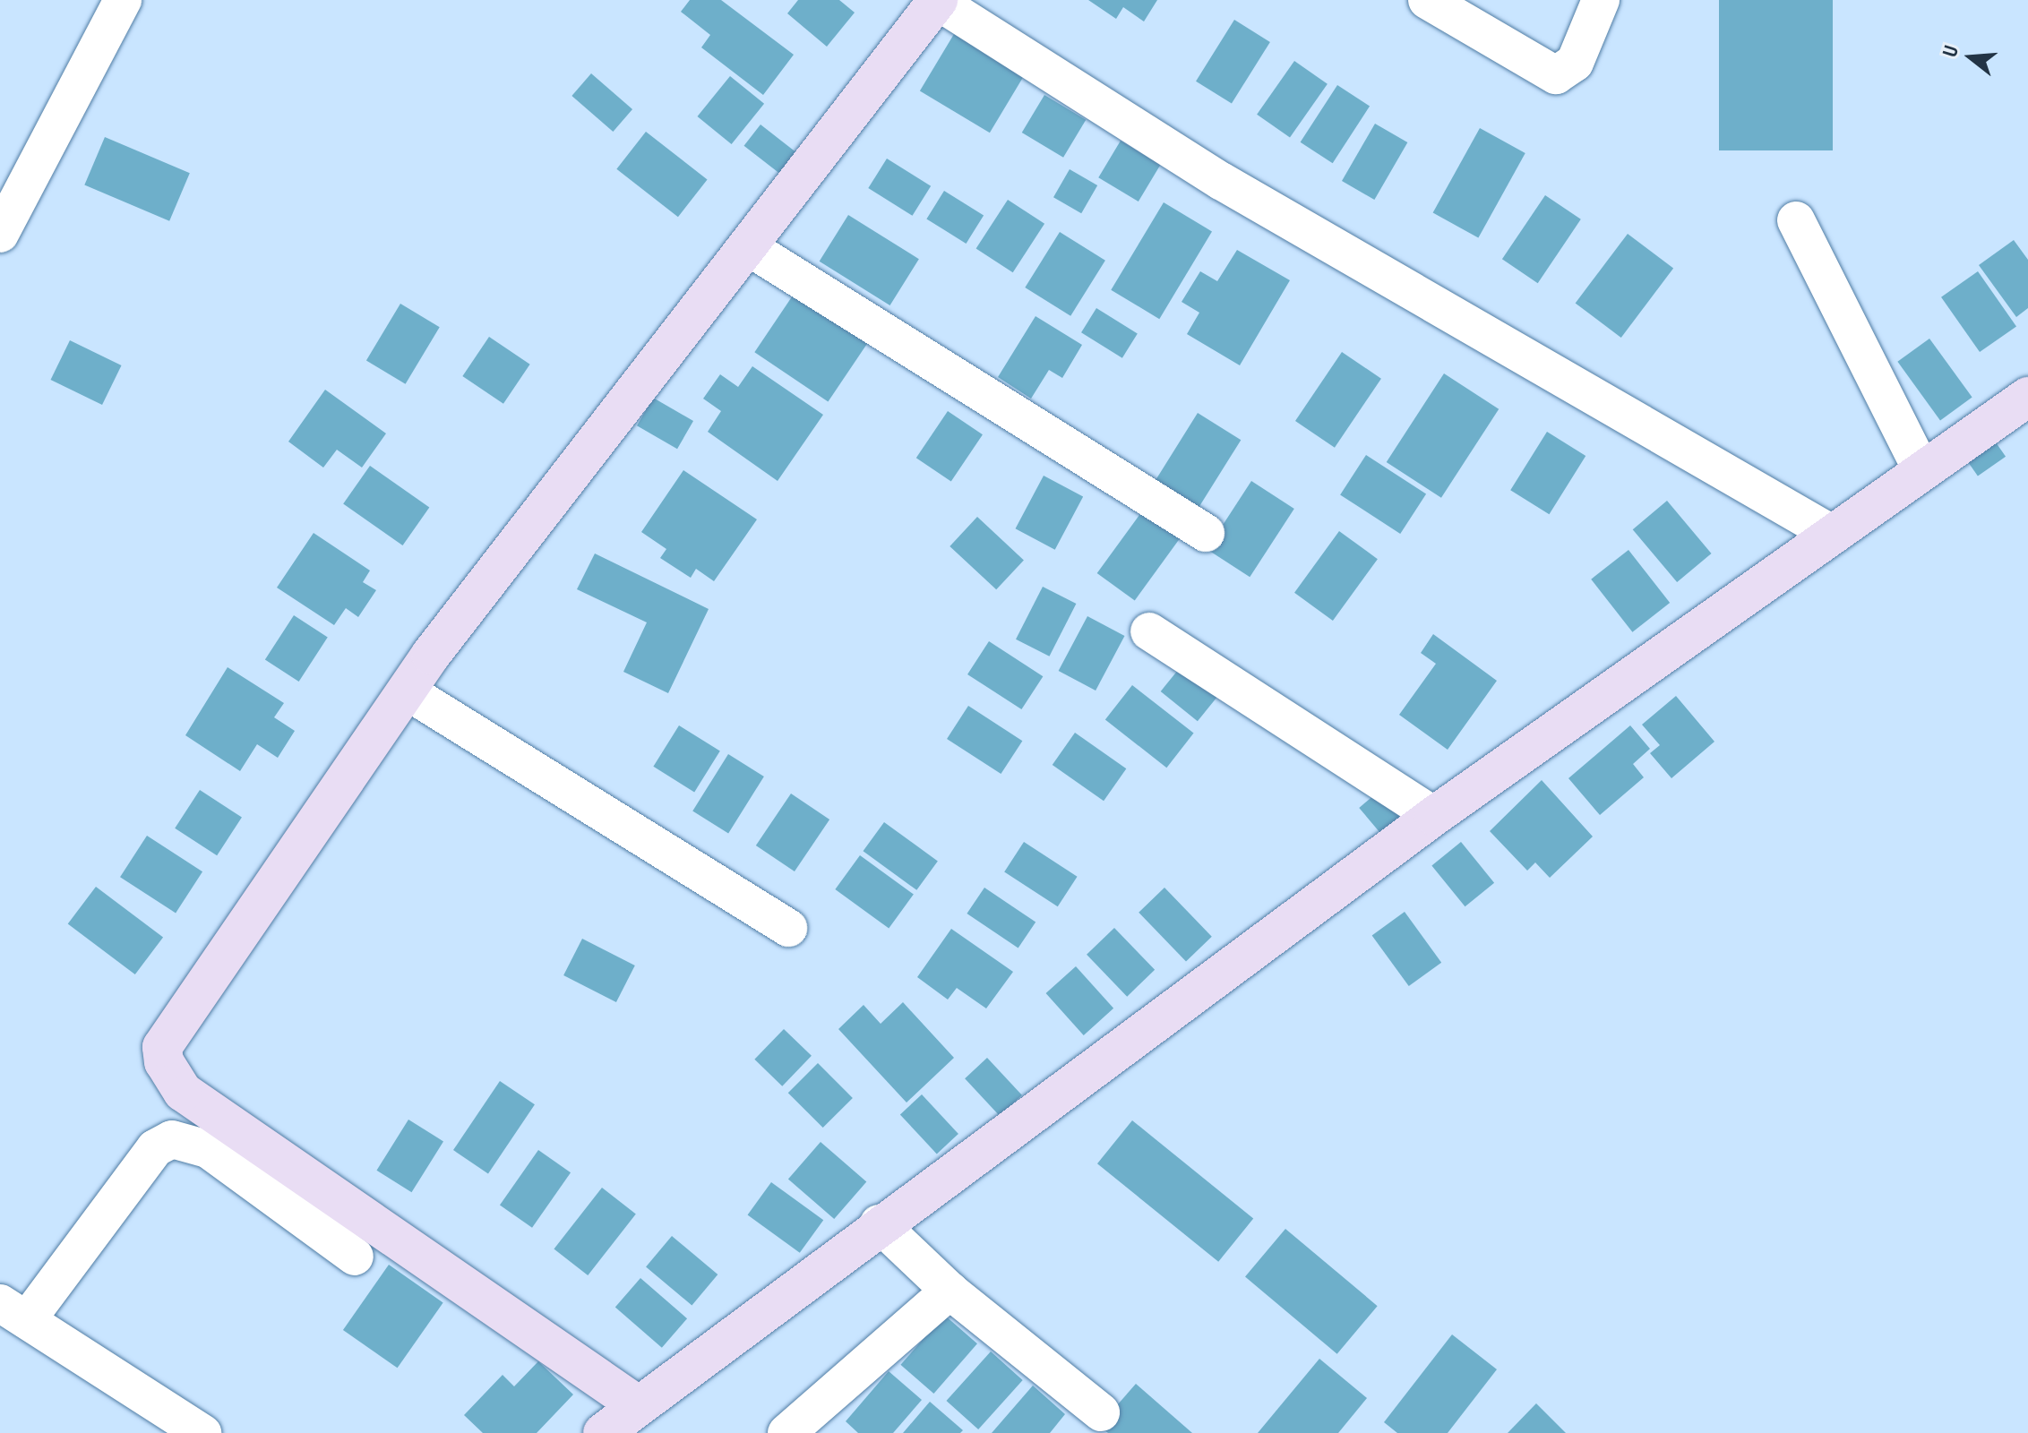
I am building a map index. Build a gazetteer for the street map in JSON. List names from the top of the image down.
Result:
{
  "north": "left"
}
